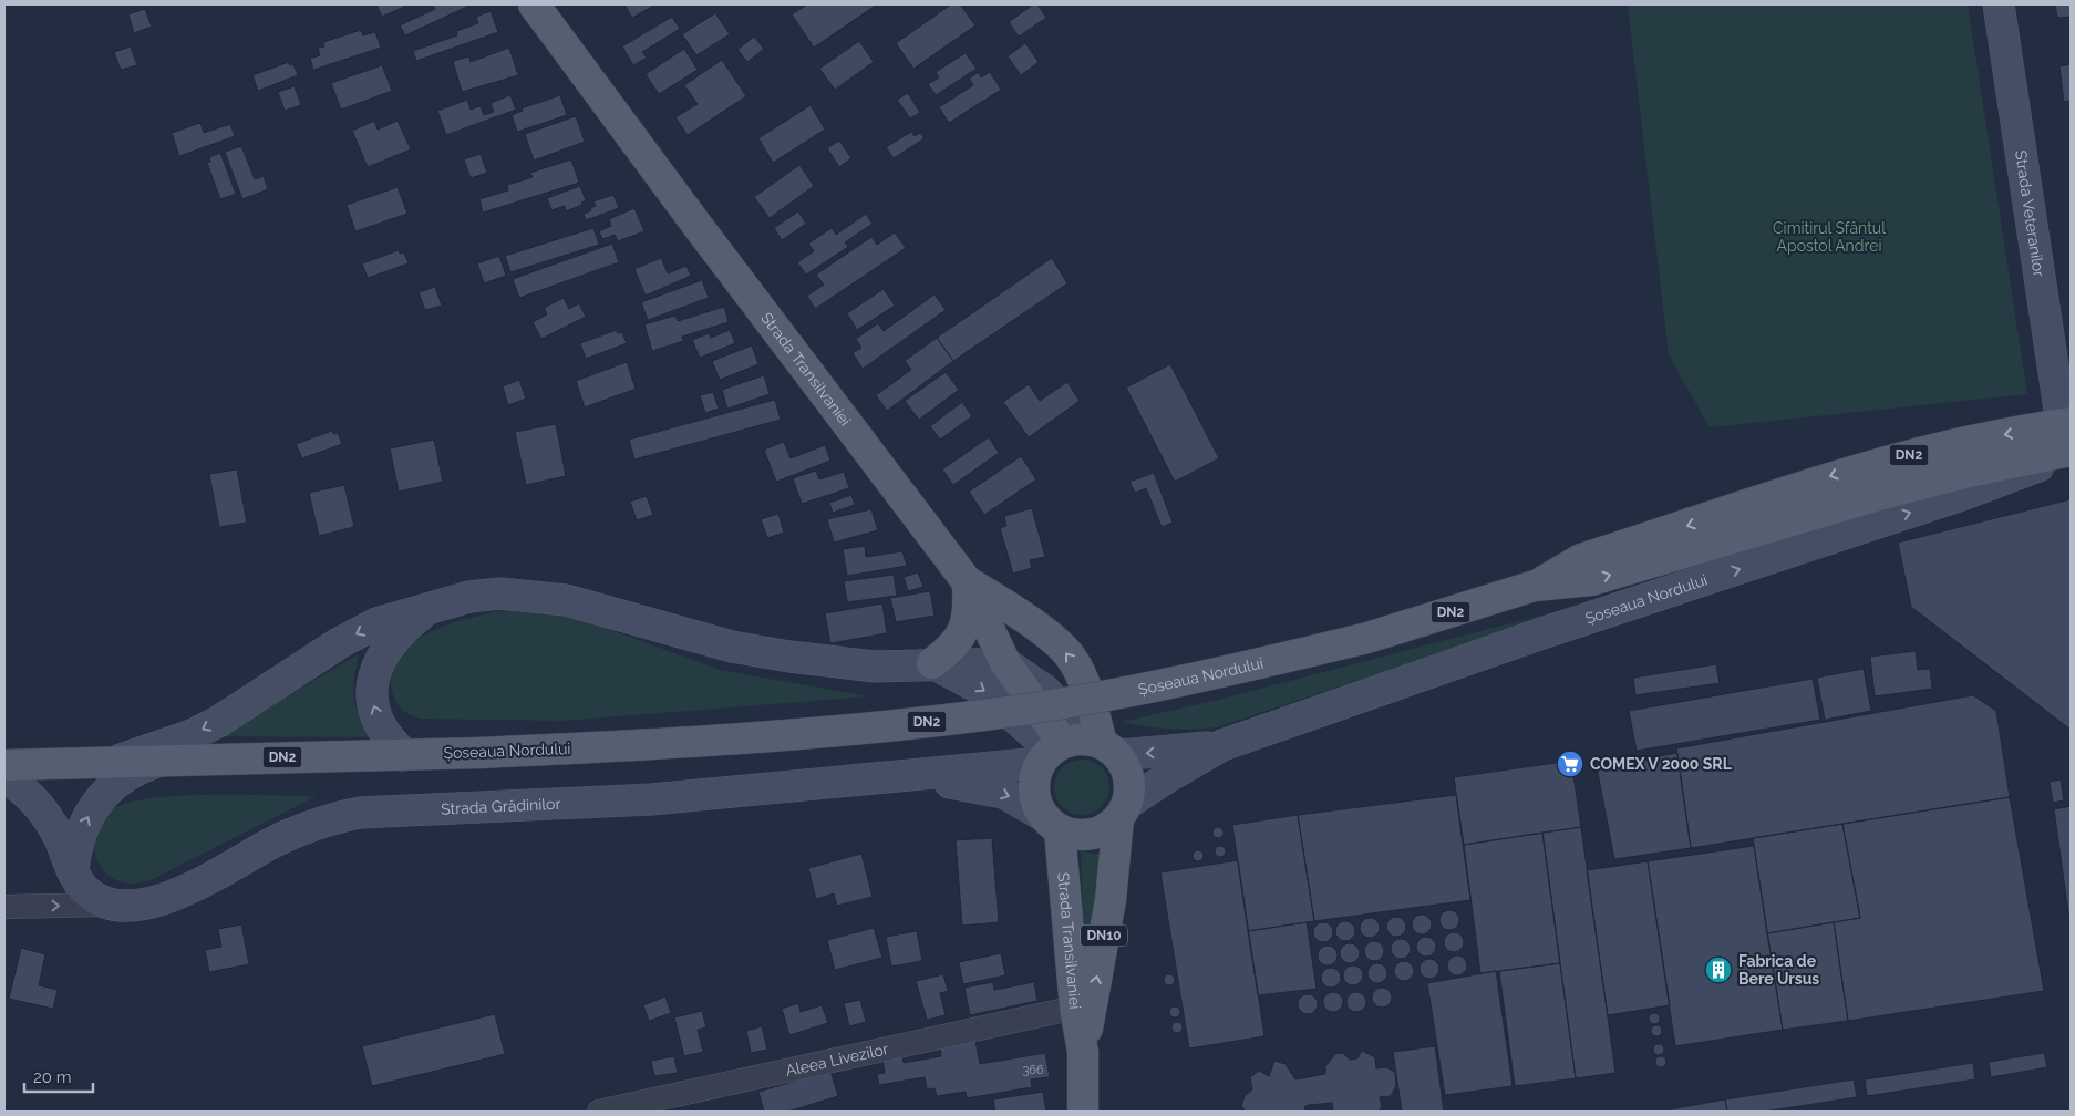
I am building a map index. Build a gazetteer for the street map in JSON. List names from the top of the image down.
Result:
{
  "streets": {
    "main road": [
      "Strada Transilvaniei",
      "DN2",
      "Șoseaua Nordului",
      "DN10"
    ],
    "street": ["Strada Veteranilor", "Strada Grădinilor", "Aleea Livezilor"]
  },
  "crossings": [
    ["Strada Veteranilor", "Șoseaua Nordului"],
    ["Strada Transilvaniei", "Șoseaua Nordului"],
    ["Strada Transilvaniei", "Aleea Livezilor"],
    ["Șoseaua Nordului", "Strada Grădinilor"]
  ],
  "parks": ["Cimitirul Sfântul Apostol Andrei"],
  "places": {
    "supermarket": ["COMEX V 2000 SRL"],
    "building": ["Fabrica de Bere Ursus"]
  },
  "house_numbers": ["366"],
  "scale_bar": "20 m"
}
